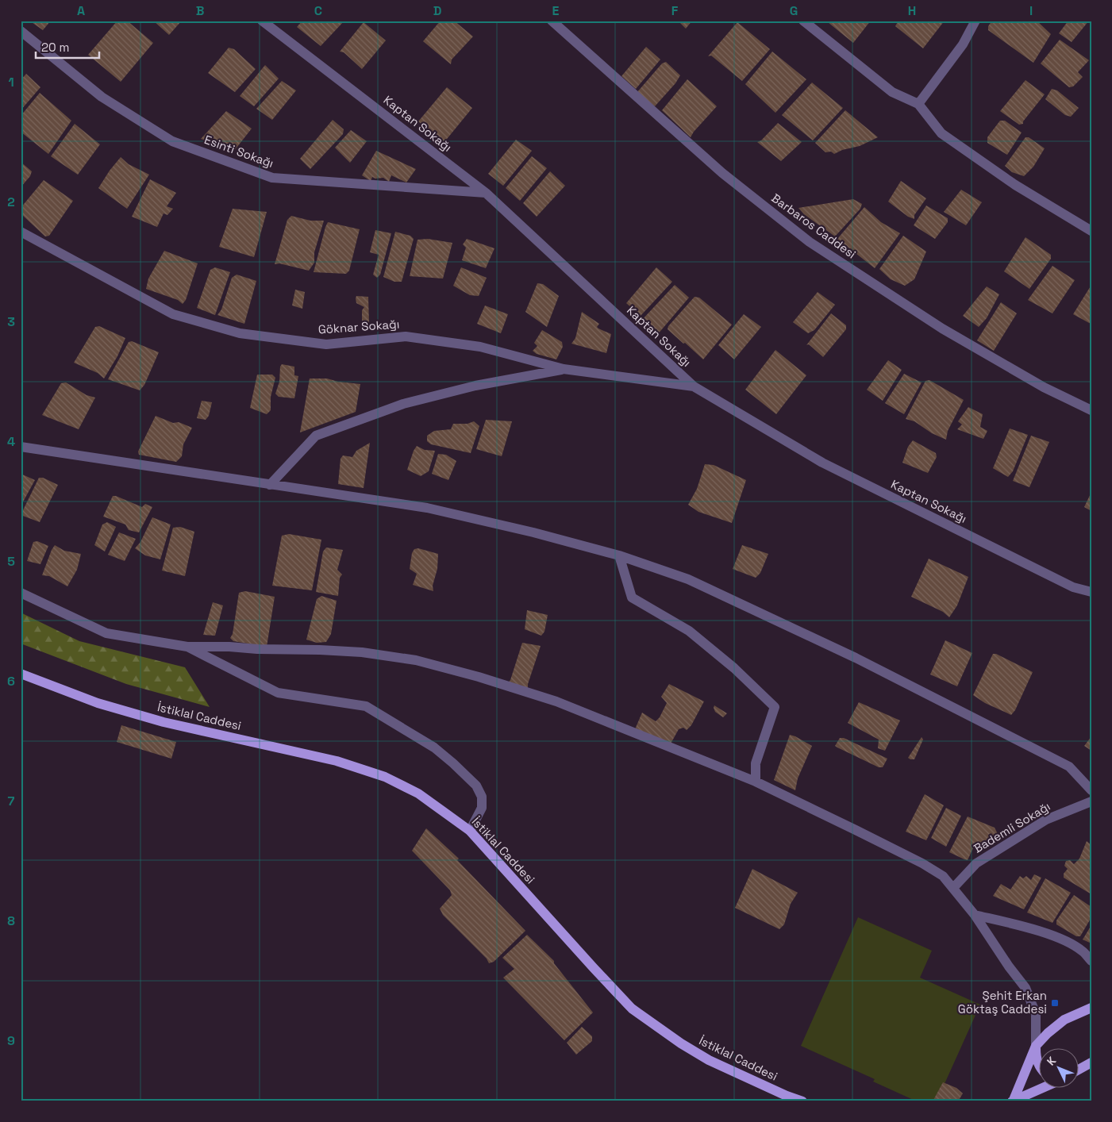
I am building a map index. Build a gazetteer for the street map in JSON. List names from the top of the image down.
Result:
{
  "streets": {
    "main road": ["İstiklal Caddesi"],
    "street": [
      "Kaptan Sokağı",
      "Esinti Sokağı",
      "Barbaros Caddesi",
      "Göknar Sokağı",
      "Bademli Sokağı"
    ]
  },
  "crossings": [
    ["Kaptan Sokağı", "Esinti Sokağı"],
    ["Kaptan Sokağı", "Göknar Sokağı"]
  ],
  "places": {
    "transit": ["Şehit Erkan Göktaş Caddesi"]
  },
  "scale_bar": "20 m",
  "north": "top left",
  "grid": {
    "columns": [
      "A",
      "B",
      "C",
      "D",
      "E",
      "F",
      "G",
      "H",
      "I"
    ],
    "rows": [
      "1",
      "2",
      "3",
      "4",
      "5",
      "6",
      "7",
      "8",
      "9"
    ]
  }
}
